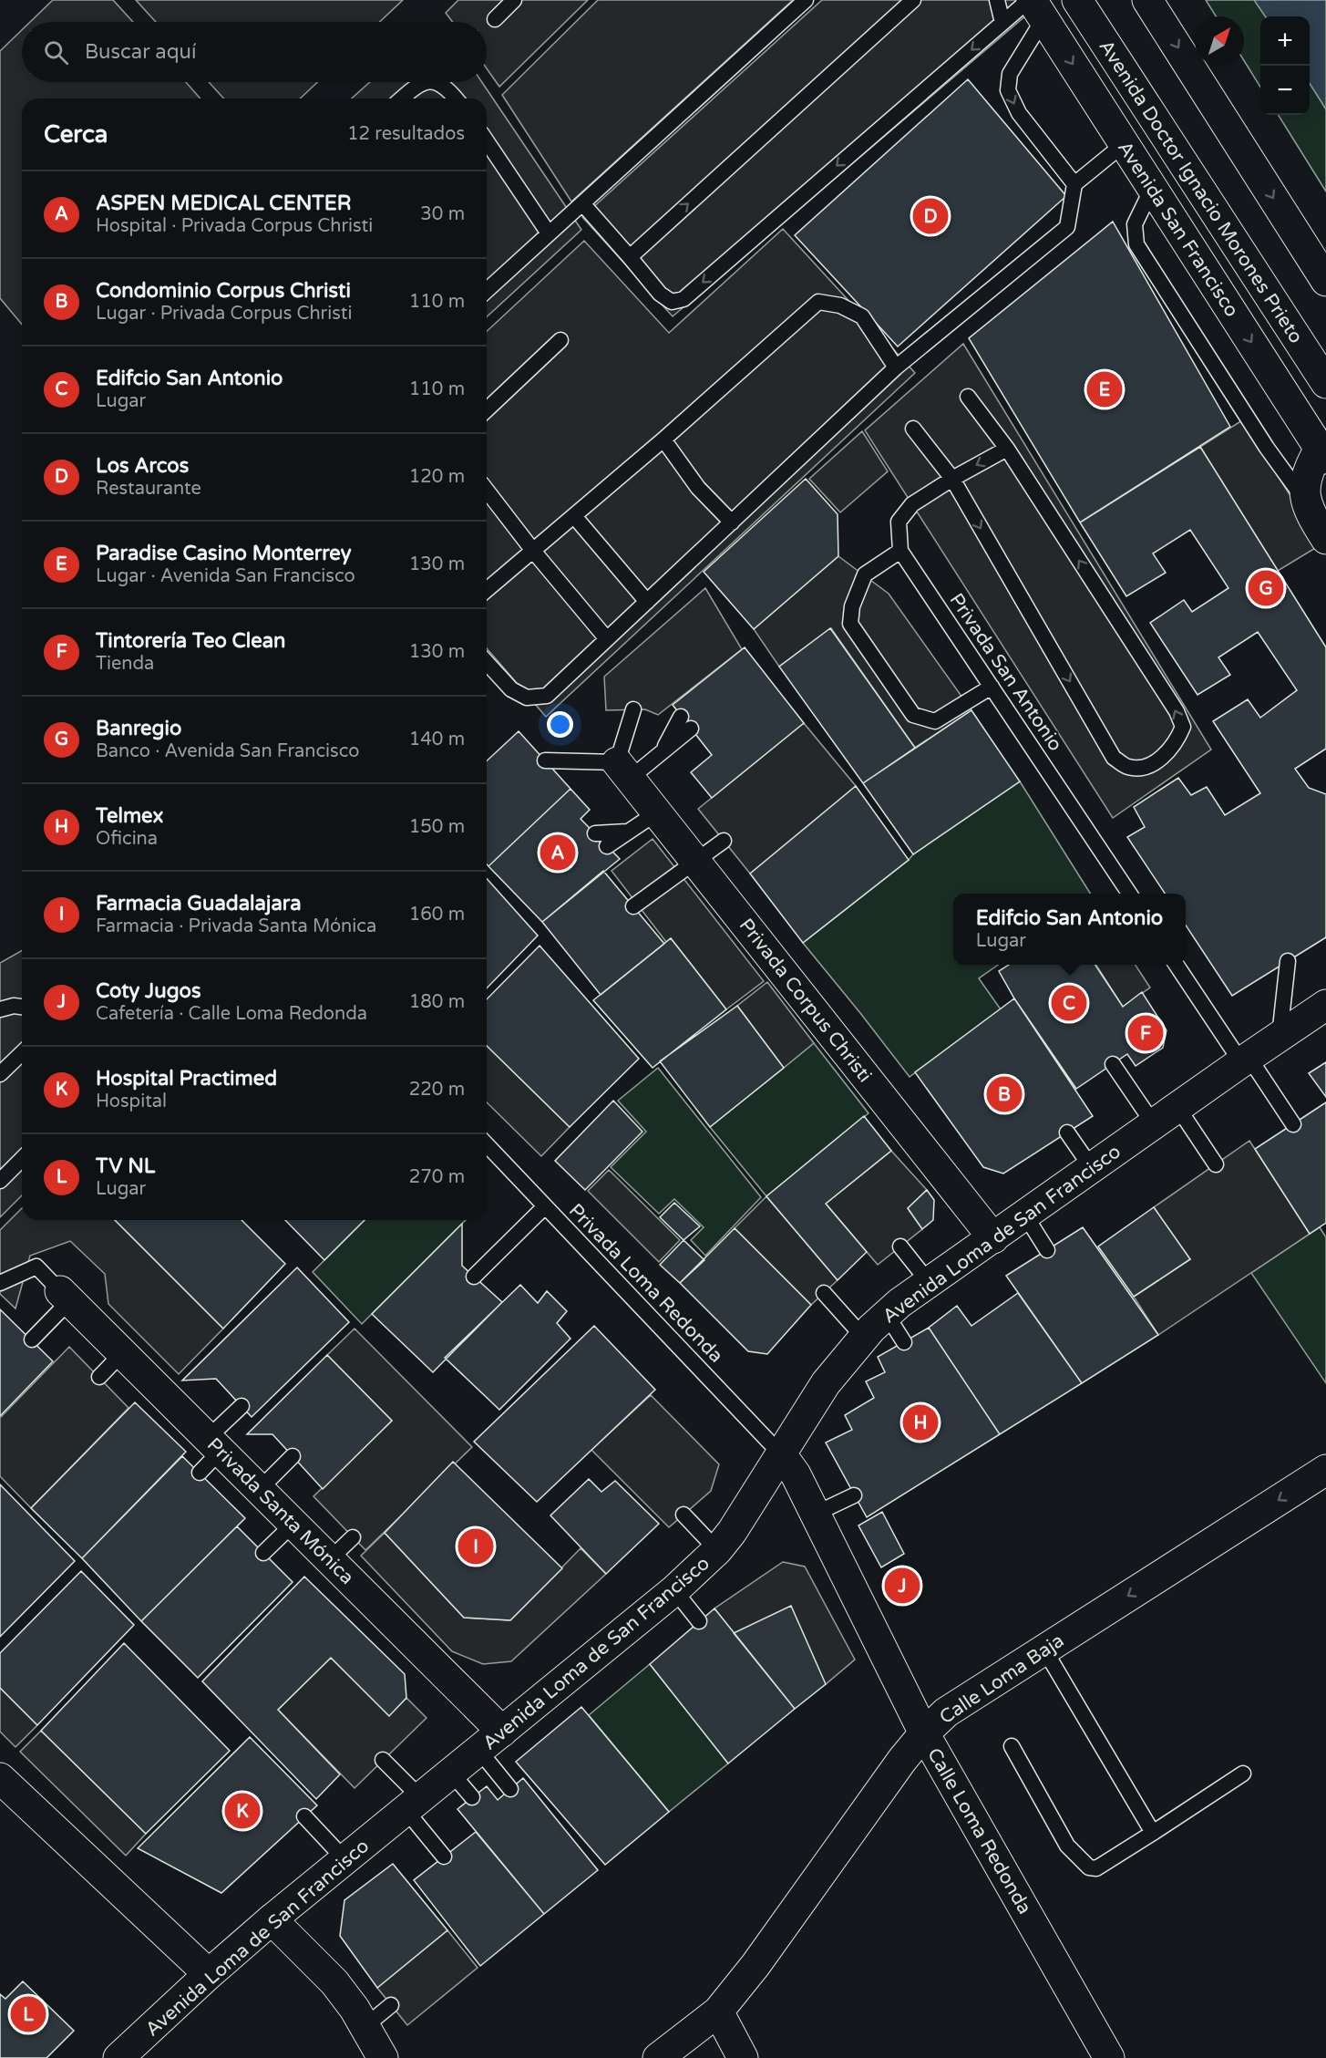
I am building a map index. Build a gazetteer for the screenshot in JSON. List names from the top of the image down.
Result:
{
  "streets": {
    "main road": [
      "Avenida Doctor Ignacio Morones Prieto",
      "Avenida San Francisco",
      "Privada Corpus Christi",
      "Avenida Loma de San Francisco",
      "Privada Santa Mónica",
      "Calle Loma Baja",
      "Calle Loma Redonda"
    ],
    "lane": ["Privada San Antonio", "Privada Loma Redonda"]
  },
  "crossings": [
    ["Privada Corpus Christi", "Avenida Loma de San Francisco"],
    ["Avenida Loma de San Francisco", "Privada Loma Redonda"],
    ["Avenida Loma de San Francisco", "Privada Santa Mónica"],
    ["Avenida Loma de San Francisco", "Calle Loma Redonda"],
    ["Privada Loma Redonda", "Calle Loma Redonda"],
    ["Calle Loma Baja", "Calle Loma Redonda"]
  ],
  "one_way": ["Calle Loma Baja"],
  "north": "top right",
  "page": {
    "map_buttons": ["+", "−"],
    "search": "Buscar aquí",
    "heading": ["Cerca", "12 resultados"],
    "list": [
      {
        "mark": "A",
        "name": "ASPEN MEDICAL CENTER",
        "note": "Hospital · Privada Corpus Christi",
        "value": "30 m"
      },
      {
        "mark": "B",
        "name": "Condominio Corpus Christi",
        "note": "Lugar · Privada Corpus Christi",
        "value": "110 m"
      },
      {
        "mark": "C",
        "name": "Edifcio San Antonio",
        "note": "Lugar",
        "value": "110 m"
      },
      {
        "mark": "D",
        "name": "Los Arcos",
        "note": "Restaurante",
        "value": "120 m"
      },
      {
        "mark": "E",
        "name": "Paradise Casino Monterrey",
        "note": "Lugar · Avenida San Francisco",
        "value": "130 m"
      },
      {
        "mark": "F",
        "name": "Tintorería Teo Clean",
        "note": "Tienda",
        "value": "130 m"
      },
      {
        "mark": "G",
        "name": "Banregio",
        "note": "Banco · Avenida San Francisco",
        "value": "140 m"
      },
      {
        "mark": "H",
        "name": "Telmex",
        "note": "Oficina",
        "value": "150 m"
      },
      {
        "mark": "I",
        "name": "Farmacia Guadalajara",
        "note": "Farmacia · Privada Santa Mónica",
        "value": "160 m"
      },
      {
        "mark": "J",
        "name": "Coty Jugos",
        "note": "Cafetería · Calle Loma Redonda",
        "value": "180 m"
      },
      {
        "mark": "K",
        "name": "Hospital Practimed",
        "note": "Hospital",
        "value": "220 m"
      },
      {
        "mark": "L",
        "name": "TV NL",
        "note": "Lugar",
        "value": "270 m"
      }
    ],
    "pins": [
      "D",
      "E",
      "G",
      "A",
      "C",
      "F",
      "B",
      "H",
      "I",
      "J",
      "K",
      "L"
    ],
    "popup": ["Edifcio San Antonio", "Lugar"]
  }
}
